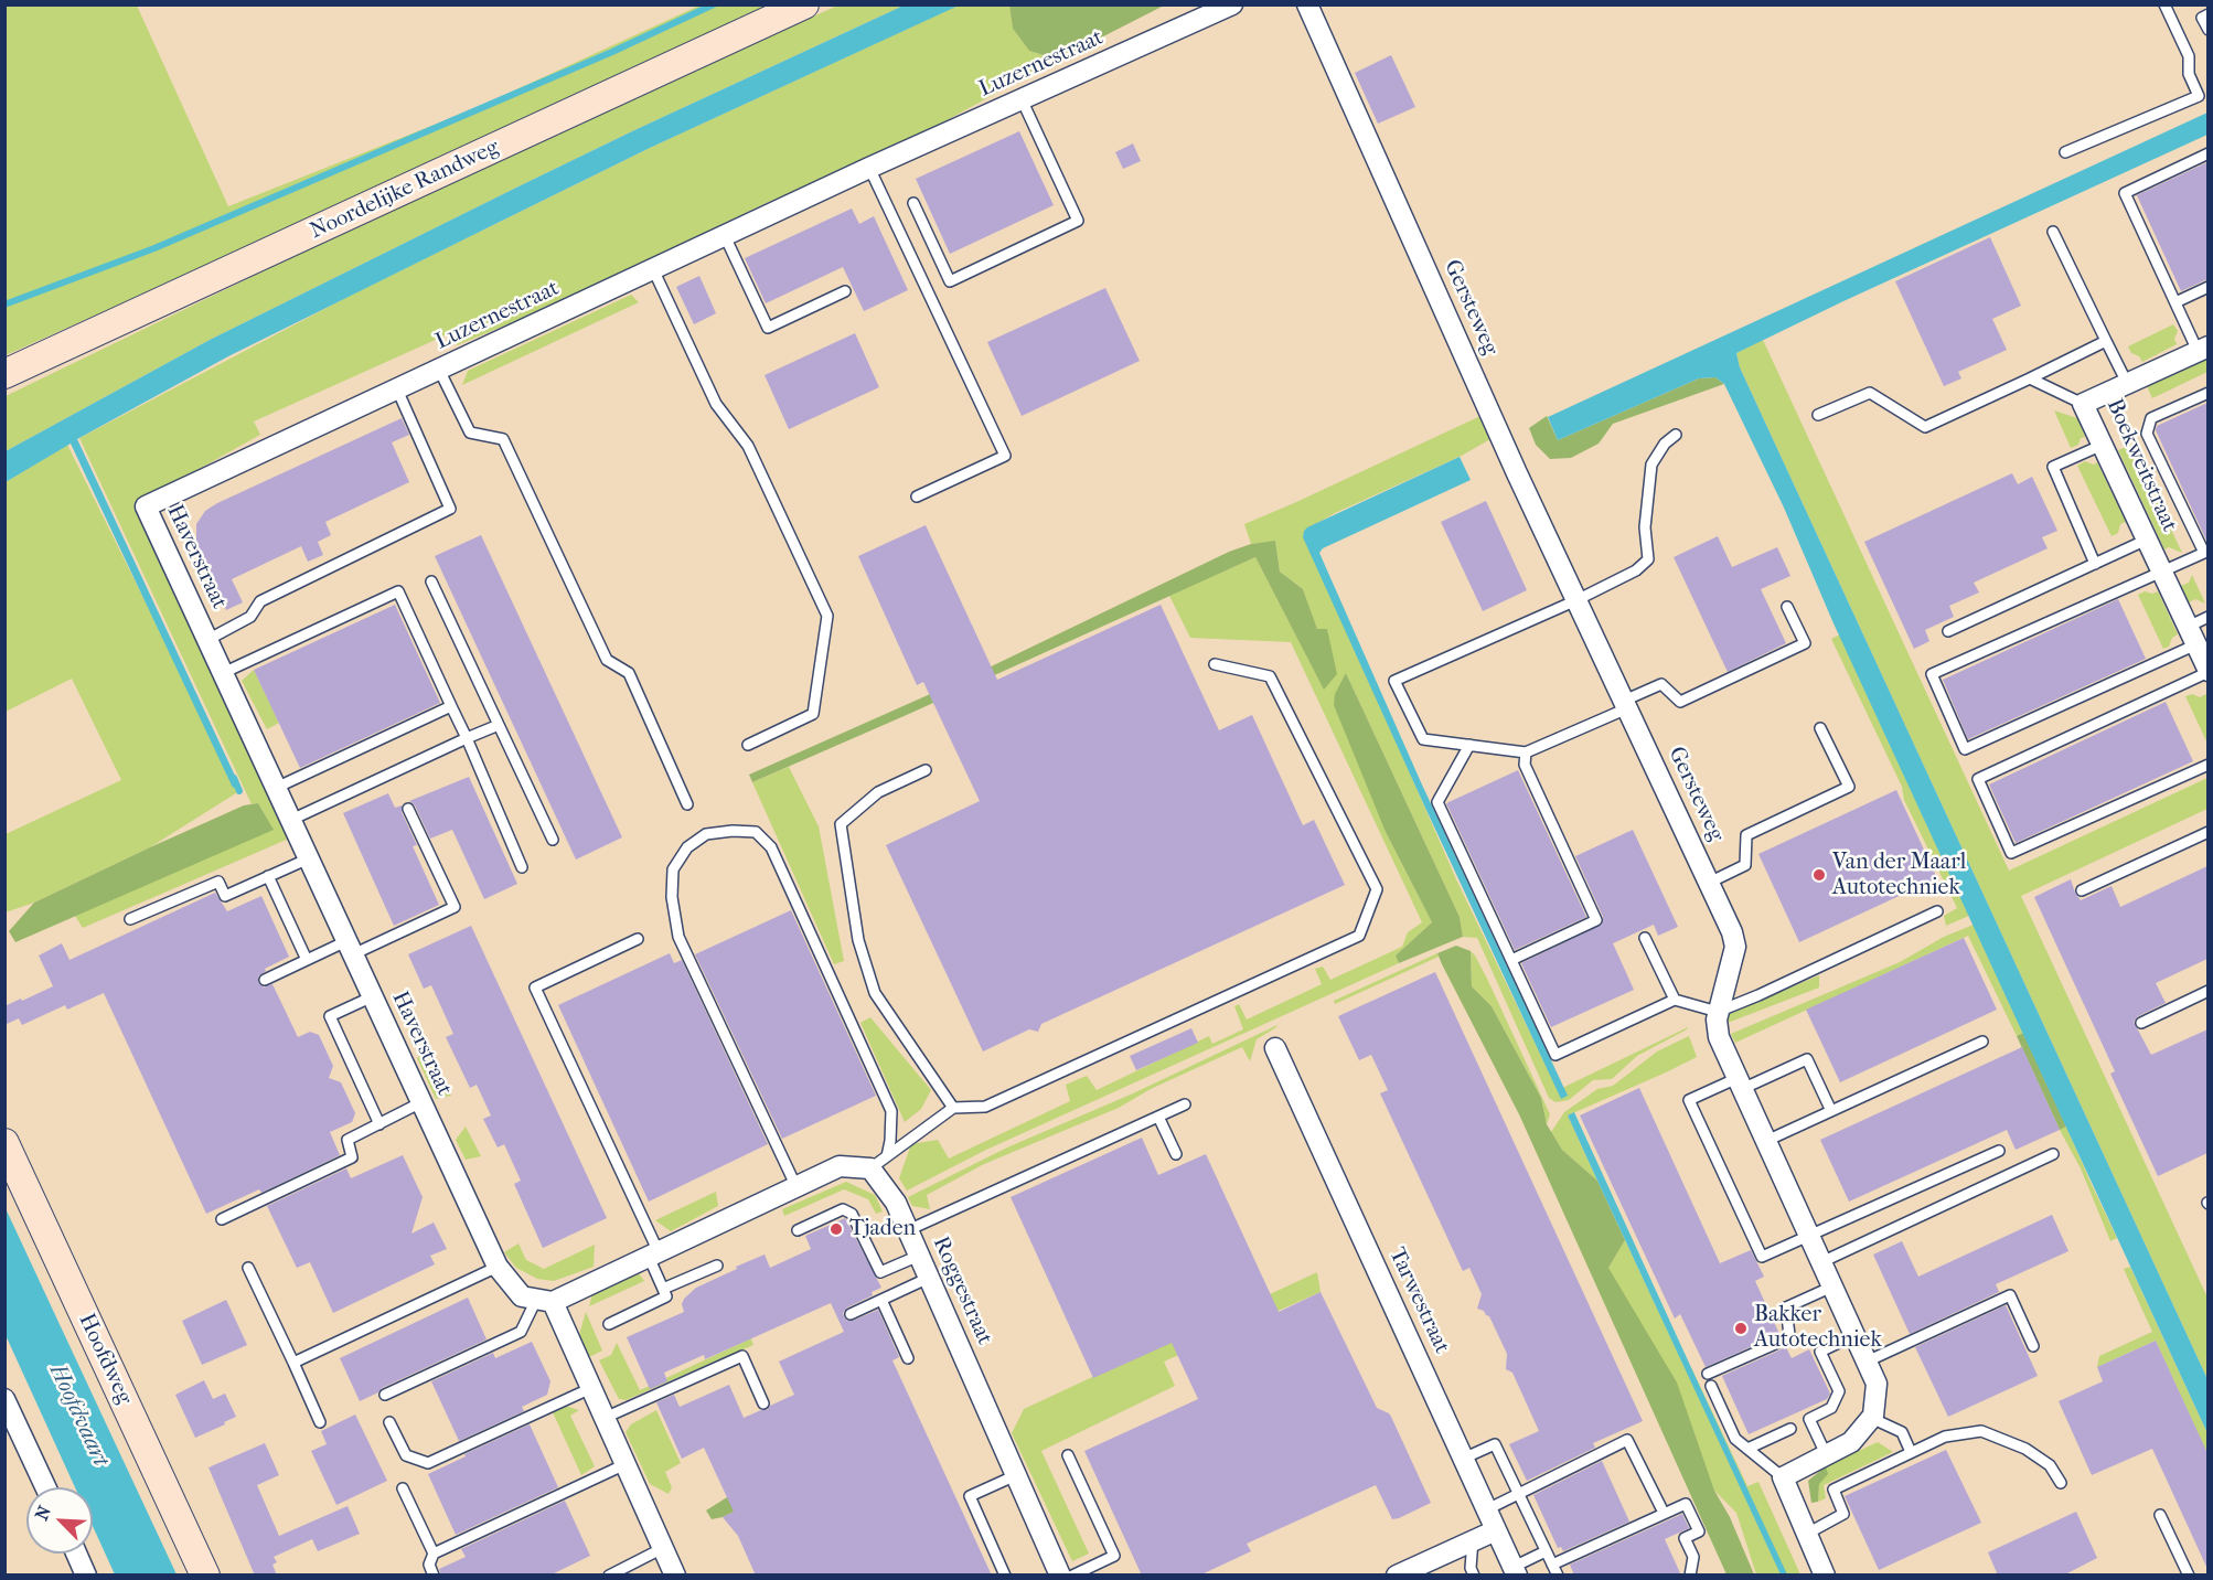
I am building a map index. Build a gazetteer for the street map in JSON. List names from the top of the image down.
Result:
{
  "streets": {
    "main road": ["Noordelijke Randweg", "Hoofdweg"],
    "street": [
      "Luzernestraat",
      "Gersteweg",
      "Boekweitstraat",
      "Haverstraat",
      "Roggestraat",
      "Tarwestraat"
    ]
  },
  "crossings": [
    ["Luzernestraat", "Haverstraat"]
  ],
  "water": ["Hoofdvaart"],
  "places": ["Van der Maarl Autotechniek", "Tjaden", "Bakker Autotechniek"],
  "north": "top left"
}
